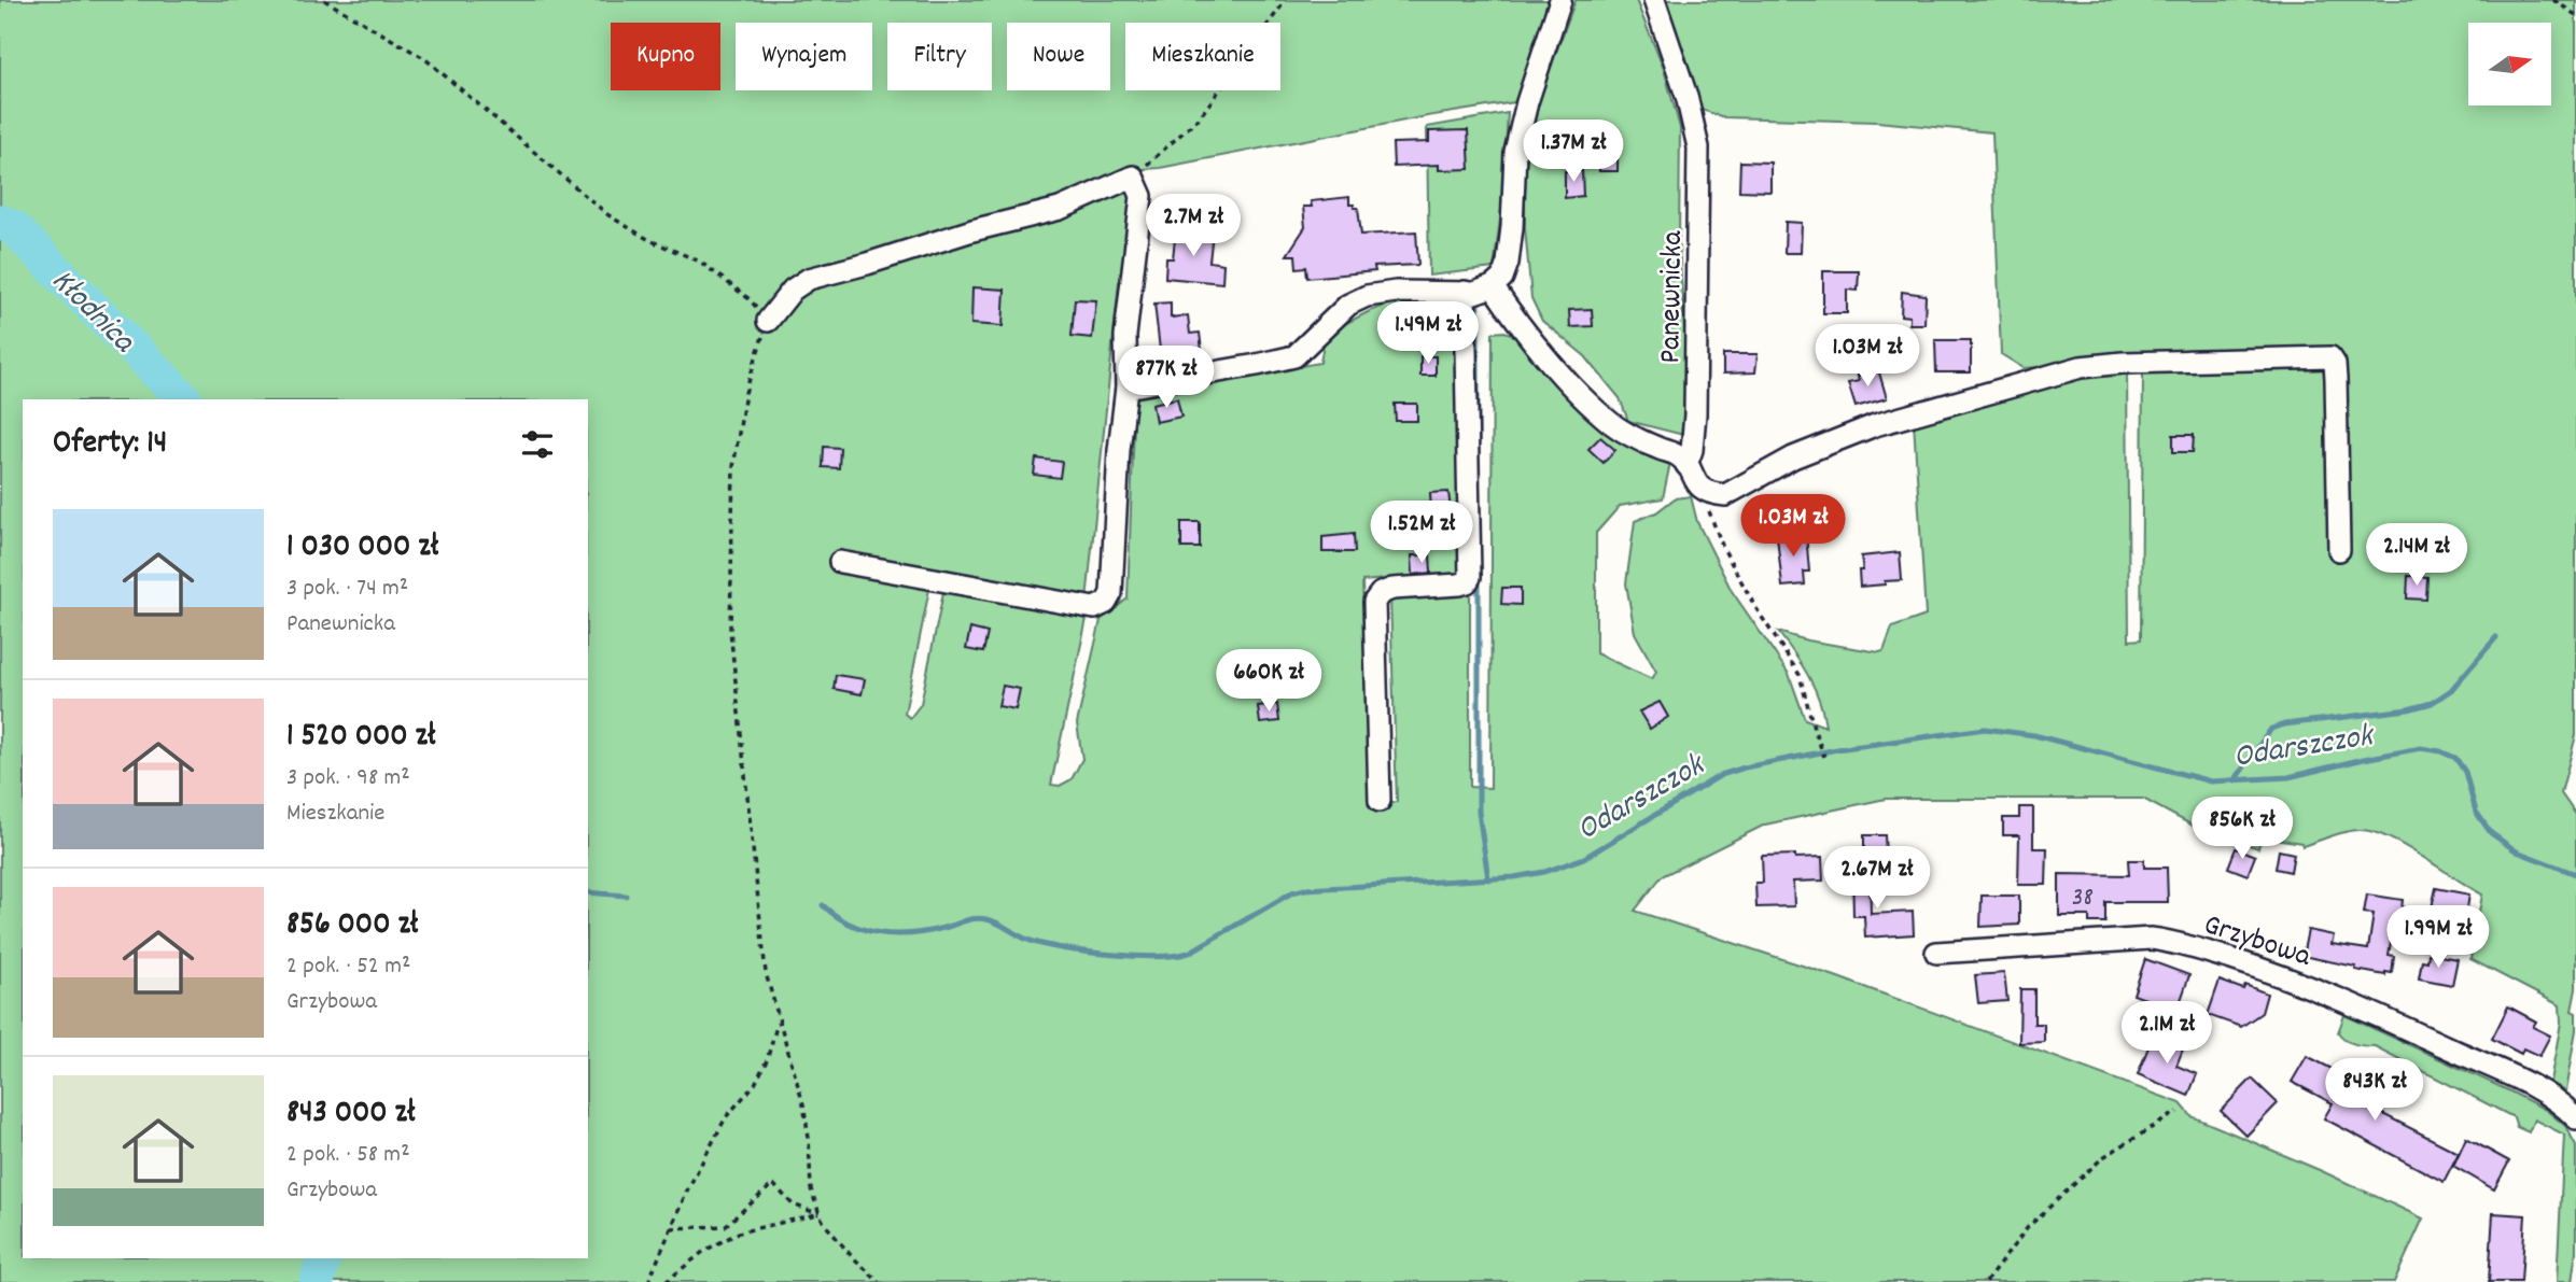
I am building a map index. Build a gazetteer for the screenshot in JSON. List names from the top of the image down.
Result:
{
  "streets": {
    "street": ["Panewnicka", "Grzybowa"]
  },
  "water": ["Kłodnica", "Odarszczok"],
  "house_numbers": ["38"],
  "north": "right",
  "page": {
    "chip": [
      "Kupno",
      "Wynajem",
      "Filtry",
      "Nowe",
      "Mieszkanie"
    ],
    "price": [
      "1.37M zł",
      "2.7M zł",
      "1.49M zł",
      "1.03M zł",
      "877K zł",
      "1.03M zł",
      "1.52M zł",
      "2.14M zł",
      "660K zł",
      "856K zł",
      "2.67M zł",
      "1.99M zł",
      "2.1M zł",
      "843K zł"
    ],
    "heading": "Oferty: 14",
    "list": [
      {
        "name": "1 030 000 zł",
        "note": "3 pok. · 74 m² · Panewnicka"
      },
      {
        "name": "1 520 000 zł",
        "note": "3 pok. · 98 m² · Mieszkanie"
      },
      {
        "name": "856 000 zł",
        "note": "2 pok. · 52 m² · Grzybowa"
      },
      {
        "name": "843 000 zł",
        "note": "2 pok. · 58 m² · Grzybowa"
      }
    ]
  }
}
